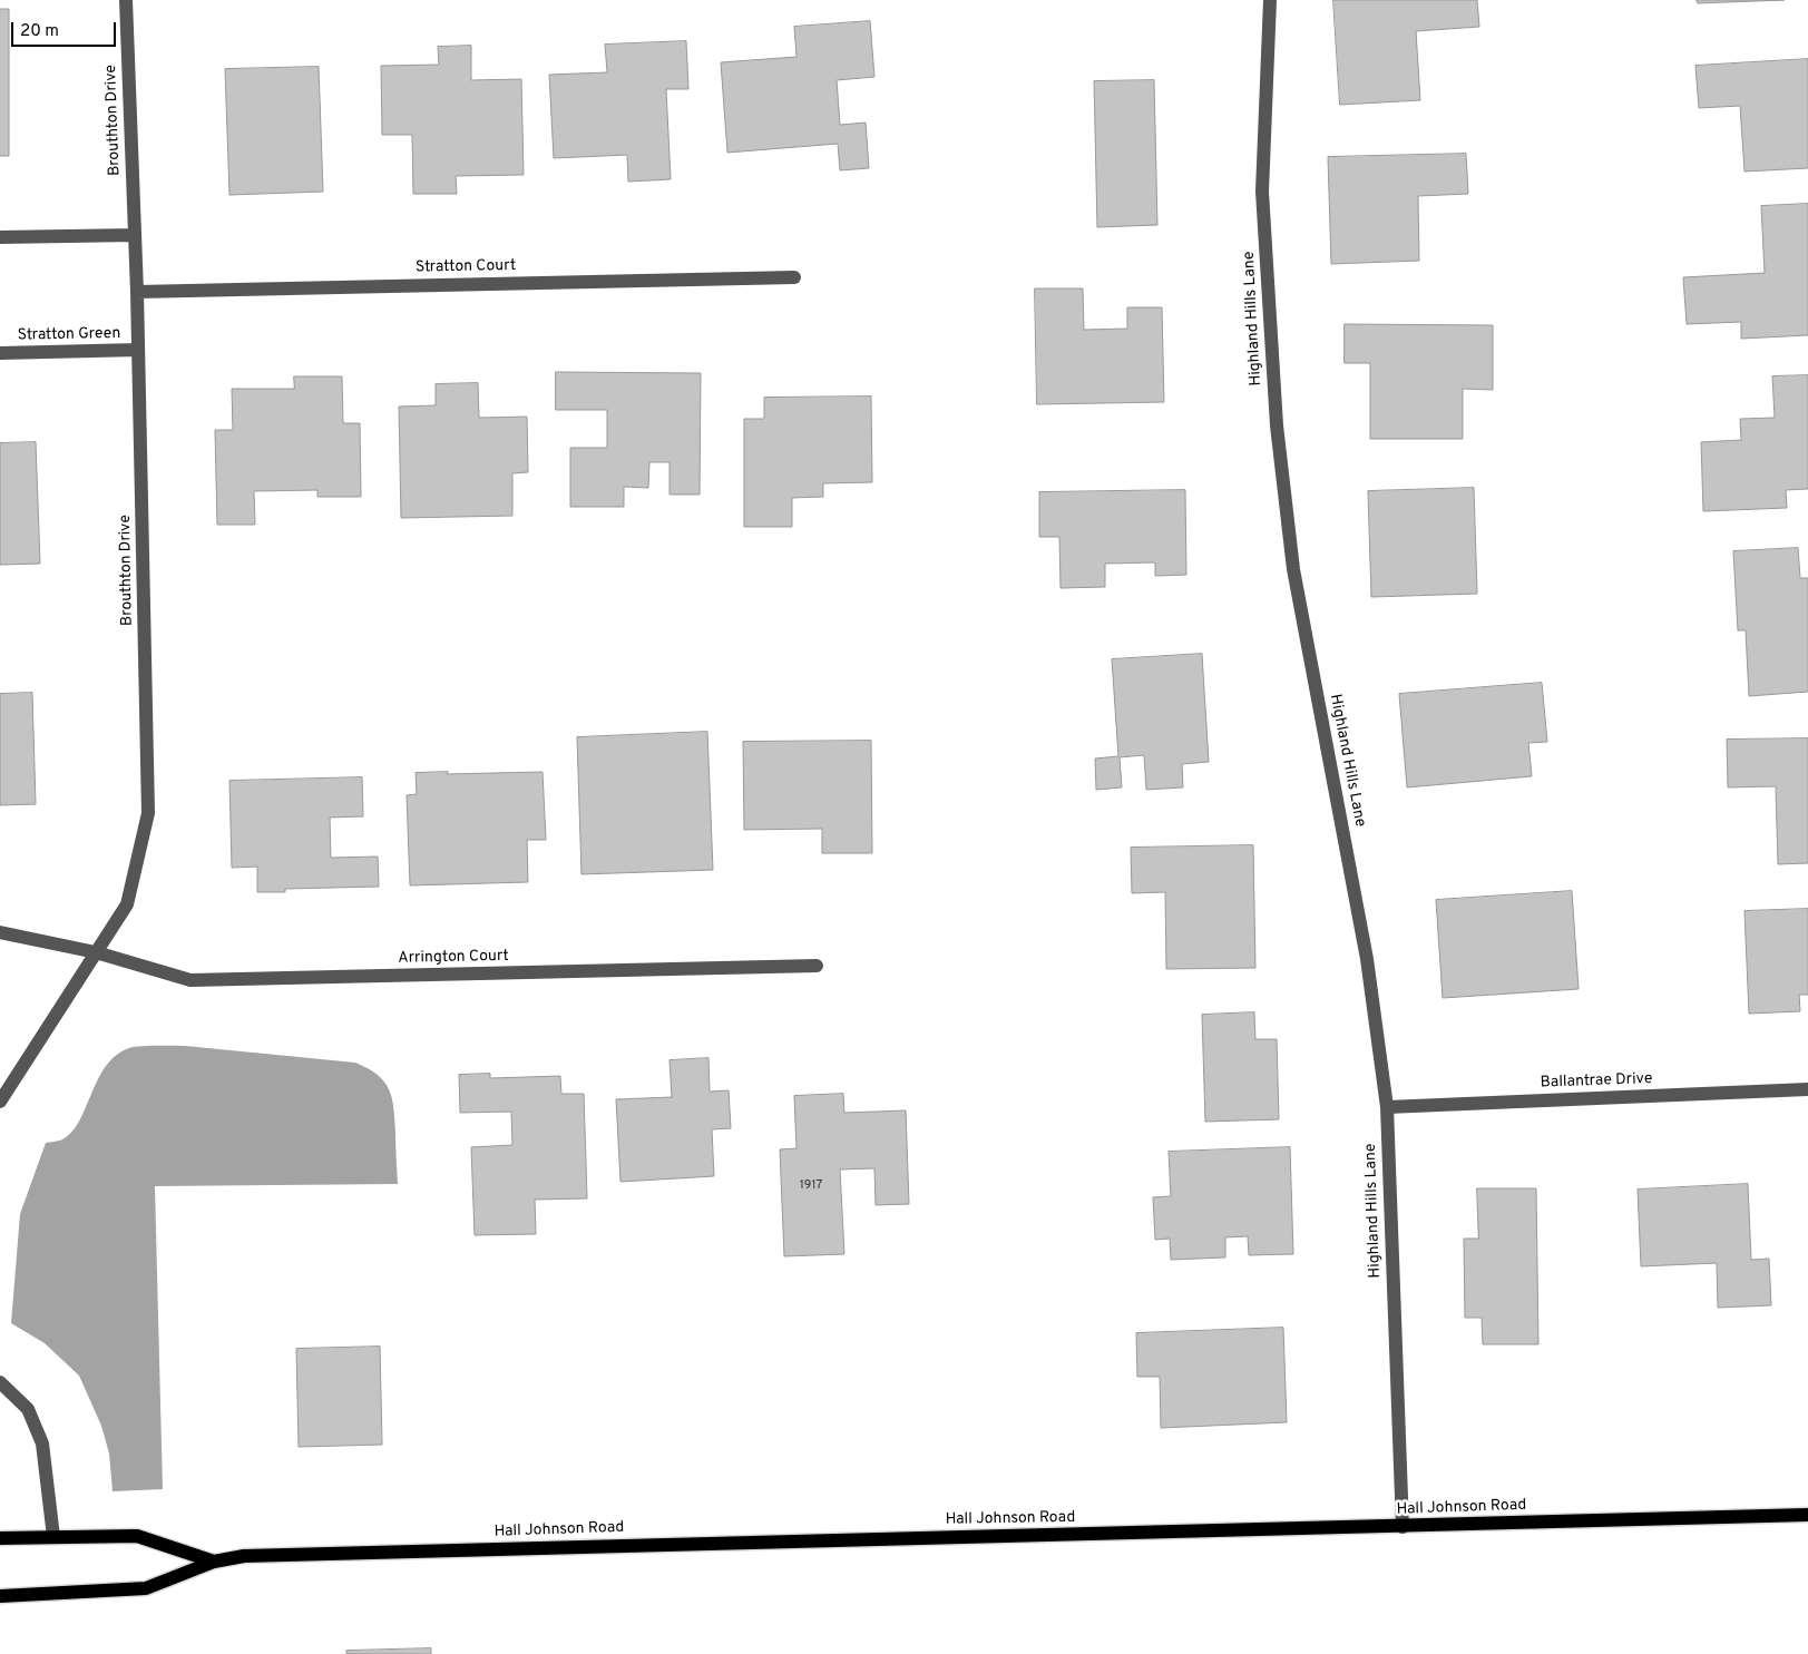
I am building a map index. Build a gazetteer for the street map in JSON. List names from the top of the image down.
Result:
{
  "streets": {
    "main road": ["Hall Johnson Road"],
    "street": [
      "Brouthton Drive",
      "Stratton Court",
      "Highland Hills Lane",
      "Stratton Green",
      "Arrington Court",
      "Ballantrae Drive"
    ]
  },
  "crossings": [
    ["Brouthton Drive", "Stratton Court"],
    ["Brouthton Drive", "Stratton Green"],
    ["Brouthton Drive", "Arrington Court"],
    ["Highland Hills Lane", "Ballantrae Drive"],
    ["Highland Hills Lane", "Hall Johnson Road"]
  ],
  "house_numbers": ["1917"],
  "scale_bar": "20 m"
}
